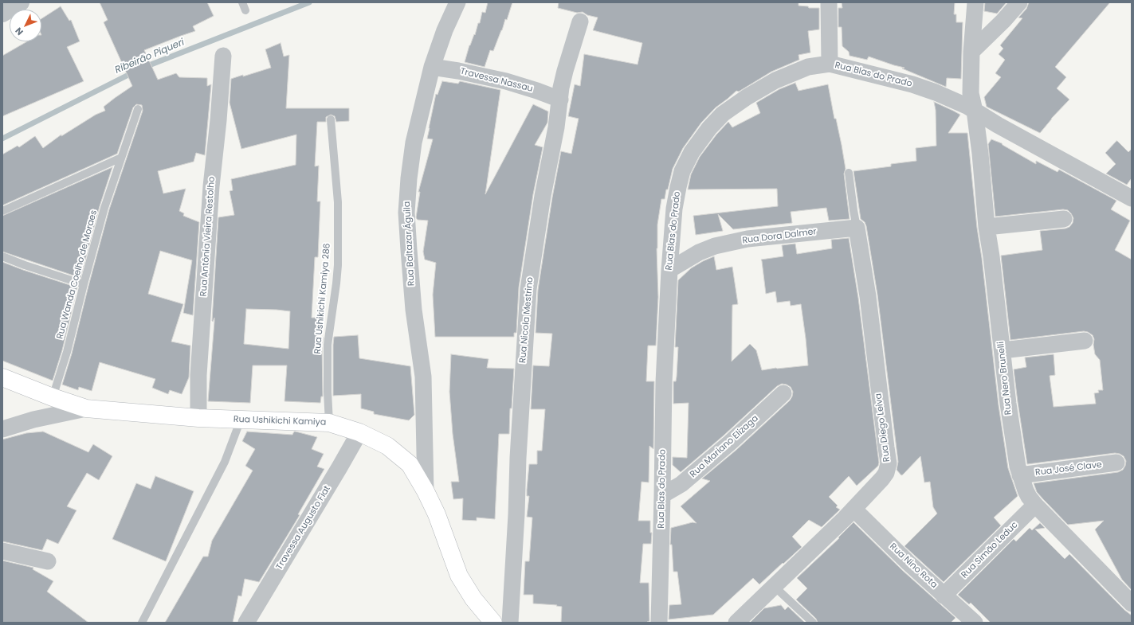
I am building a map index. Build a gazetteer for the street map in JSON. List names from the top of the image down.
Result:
{
  "streets": {
    "main road": ["Rua Ushikichi Kamiya"],
    "street": [
      "Rua Blas do Prado",
      "Travessa Nassau",
      "Rua Antônia Vieira Restolho",
      "Rua Dora Dalmer",
      "Rua Baltazar Águila",
      "Rua Nicola Mestrino",
      "Rua Nero Brunelli",
      "Rua Diego Leiva",
      "Rua Mariano Elizaga",
      "Rua José Clave",
      "Travessa Augusto Fiat",
      "Rua Simão Leduc",
      "Rua Nino Rota"
    ],
    "lane": ["Rua Wanda Coelho de Moraes", "Rua Ushikichi Kamiya 286"]
  },
  "crossings": [
    ["Rua Blas do Prado", "Rua Dora Dalmer"],
    ["Rua Blas do Prado", "Rua Nero Brunelli"],
    ["Rua Blas do Prado", "Rua Mariano Elizaga"],
    ["Travessa Nassau", "Rua Baltazar Águila"],
    ["Travessa Nassau", "Rua Nicola Mestrino"],
    ["Rua Antônia Vieira Restolho", "Rua Ushikichi Kamiya"],
    ["Rua Dora Dalmer", "Rua Diego Leiva"],
    ["Rua Baltazar Águila", "Rua Ushikichi Kamiya"],
    ["Rua Wanda Coelho de Moraes", "Rua Ushikichi Kamiya"],
    ["Rua Ushikichi Kamiya 286", "Rua Ushikichi Kamiya"],
    ["Rua Nero Brunelli", "Rua José Clave"],
    ["Rua Nero Brunelli", "Rua Simão Leduc"],
    ["Rua Ushikichi Kamiya", "Travessa Augusto Fiat"],
    ["Rua Diego Leiva", "Rua Nino Rota"],
    ["Rua Simão Leduc", "Rua Nino Rota"]
  ],
  "water": ["Ribeirão Piqueri"],
  "north": "bottom left"
}
